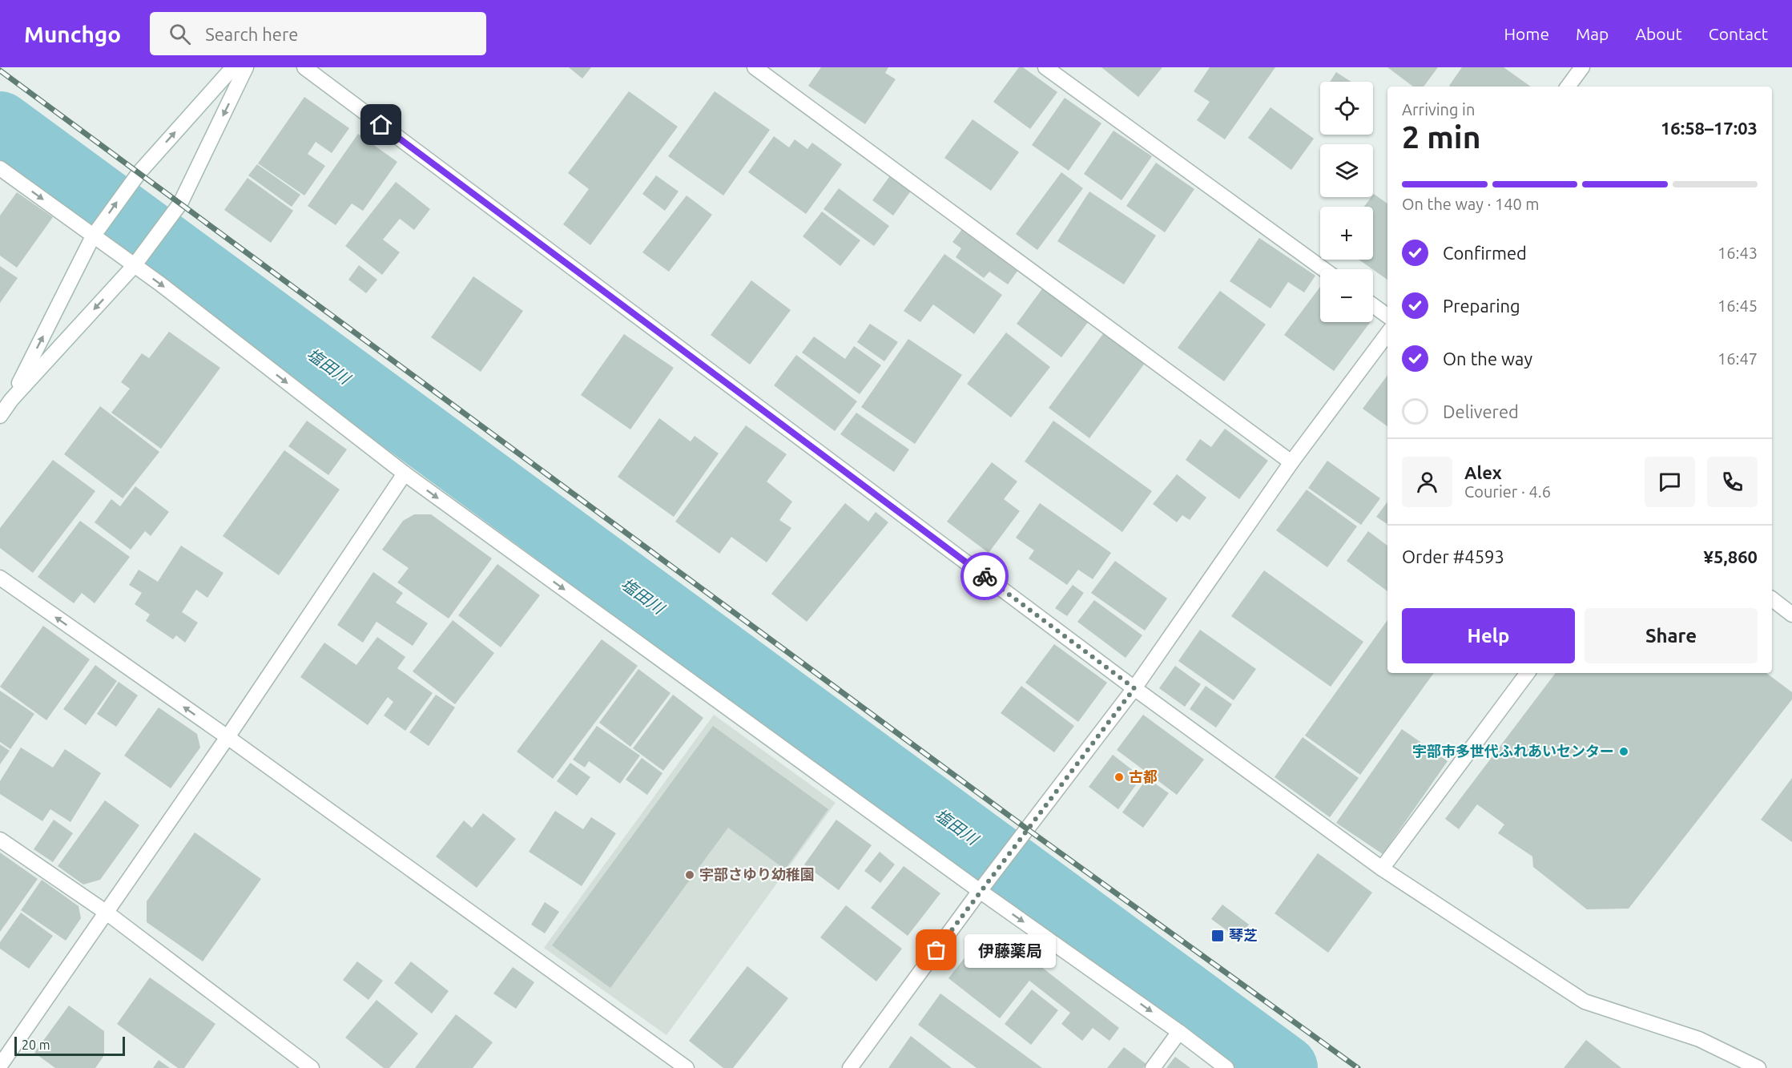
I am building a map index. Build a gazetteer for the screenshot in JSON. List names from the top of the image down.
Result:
{
  "water": ["塩田川"],
  "places": {
    "other": [
      "宇部市多世代ふれあいセンター",
      "古都",
      "宇部さゆり幼稚園",
      "伊藤薬局"
    ],
    "transit": ["琴芝"]
  },
  "scale_bar": "20 m",
  "page": {
    "header": "Munchgo",
    "search": "Search here",
    "nav": [
      "Home",
      "Map",
      "About",
      "Contact"
    ],
    "map_buttons": ["+", "−"],
    "heading": ["2 min", "Arriving in", "16:58–17:03"],
    "panel": [
      "Alex",
      "Courier · 4.6",
      "Order #4593",
      "¥5,860"
    ],
    "bar": "On the way · 140 m",
    "list": [
      ["Confirmed", "16:43"],
      ["Preparing", "16:45"],
      ["On the way", "16:47"],
      "Delivered"
    ],
    "buttons": ["Help", "Share"],
    "bubble": "伊藤薬局",
    "scale": "20 m"
  }
}
